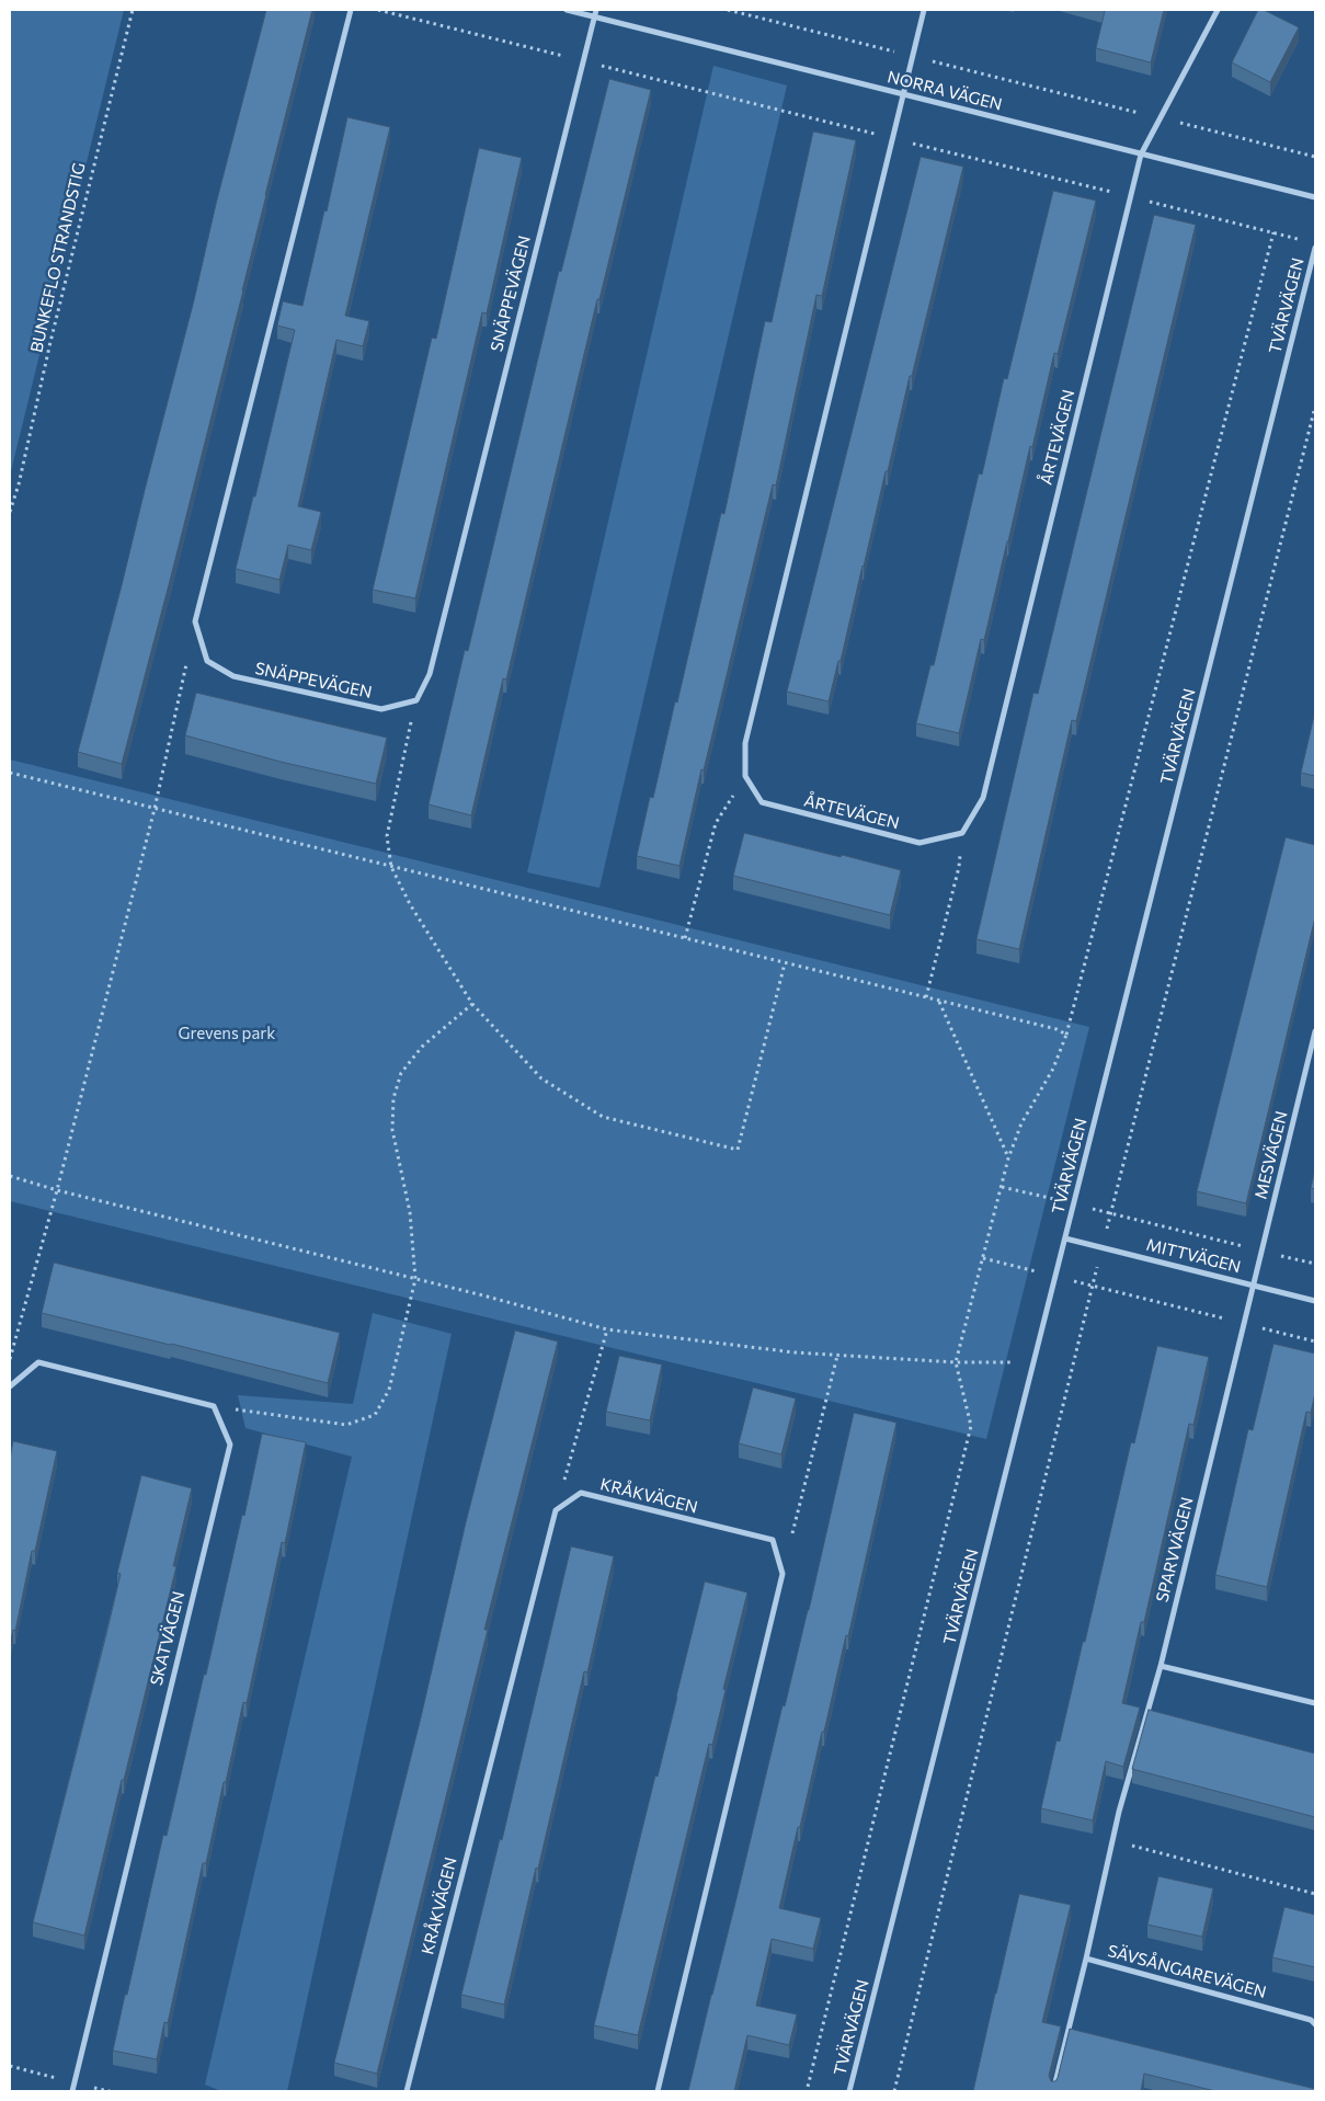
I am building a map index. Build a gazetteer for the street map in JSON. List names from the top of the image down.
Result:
{
  "streets": {
    "street": [
      "NORRA VÄGEN",
      "SNÄPPEVÄGEN",
      "TVÄRVÄGEN",
      "ÅRTEVÄGEN",
      "MESVÄGEN",
      "MITTVÄGEN",
      "KRÅKVÄGEN",
      "SPARVVÄGEN",
      "SKATVÄGEN",
      "SÄVSÅNGAREVÄGEN"
    ],
    "path": ["BUNKEFLO STRANDSTIG"]
  },
  "crossings": [
    ["NORRA VÄGEN", "SNÄPPEVÄGEN"],
    ["NORRA VÄGEN", "ÅRTEVÄGEN"],
    ["TVÄRVÄGEN", "MITTVÄGEN"],
    ["MESVÄGEN", "MITTVÄGEN"],
    ["MESVÄGEN", "SPARVVÄGEN"],
    ["MITTVÄGEN", "SPARVVÄGEN"],
    ["SPARVVÄGEN", "SÄVSÅNGAREVÄGEN"]
  ],
  "parks": ["Grevens park"]
}
